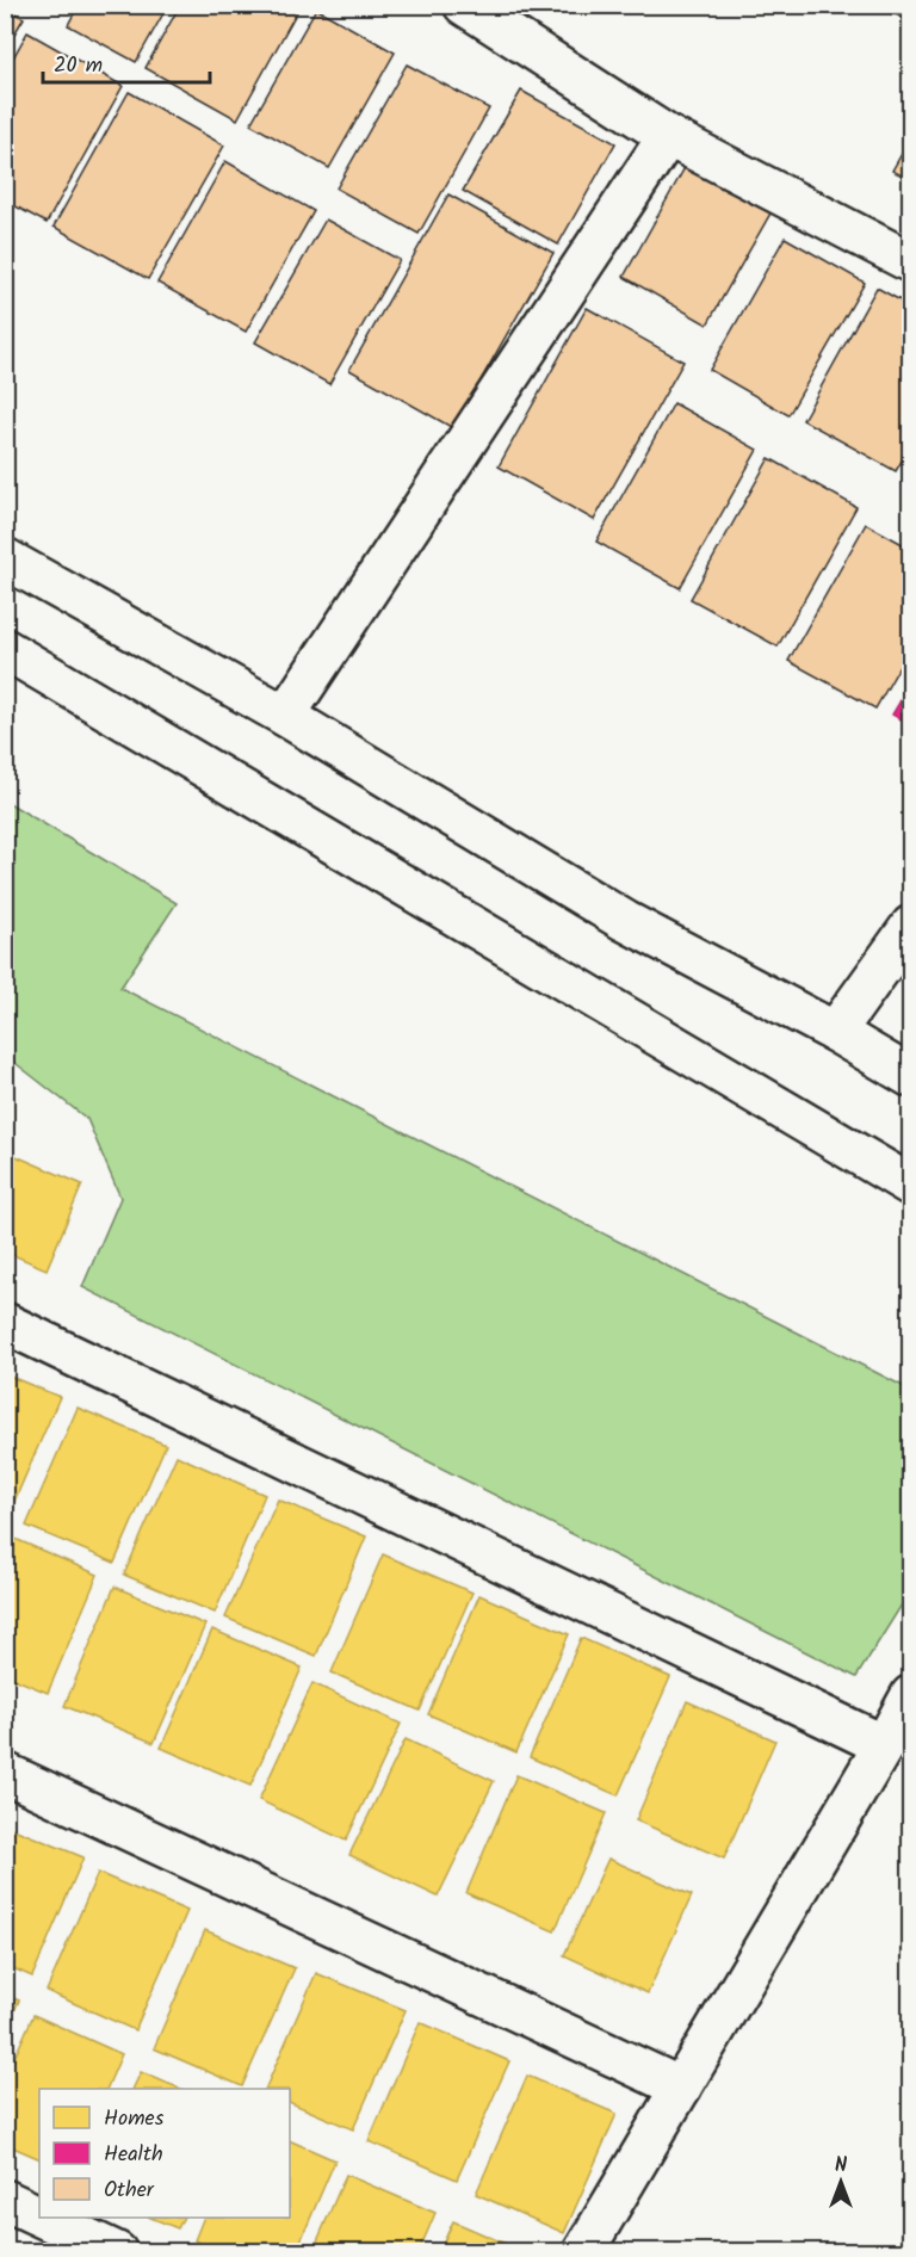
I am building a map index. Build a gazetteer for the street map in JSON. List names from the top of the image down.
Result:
{
  "legend": ["Homes", "Health", "Other"],
  "scale_bar": "20 m",
  "north": "top"
}
